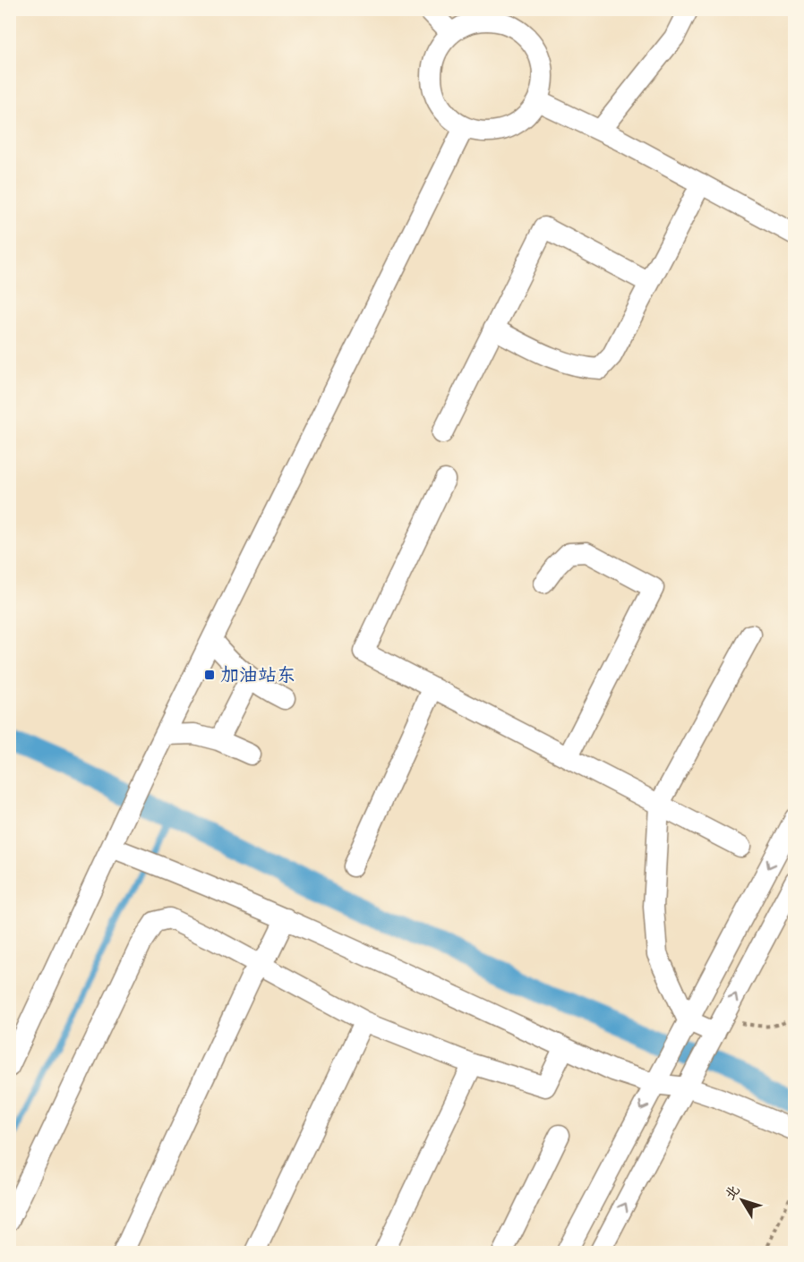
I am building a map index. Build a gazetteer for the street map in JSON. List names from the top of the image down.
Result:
{
  "places": {
    "transit": ["加油站东"]
  },
  "north": "top left"
}
